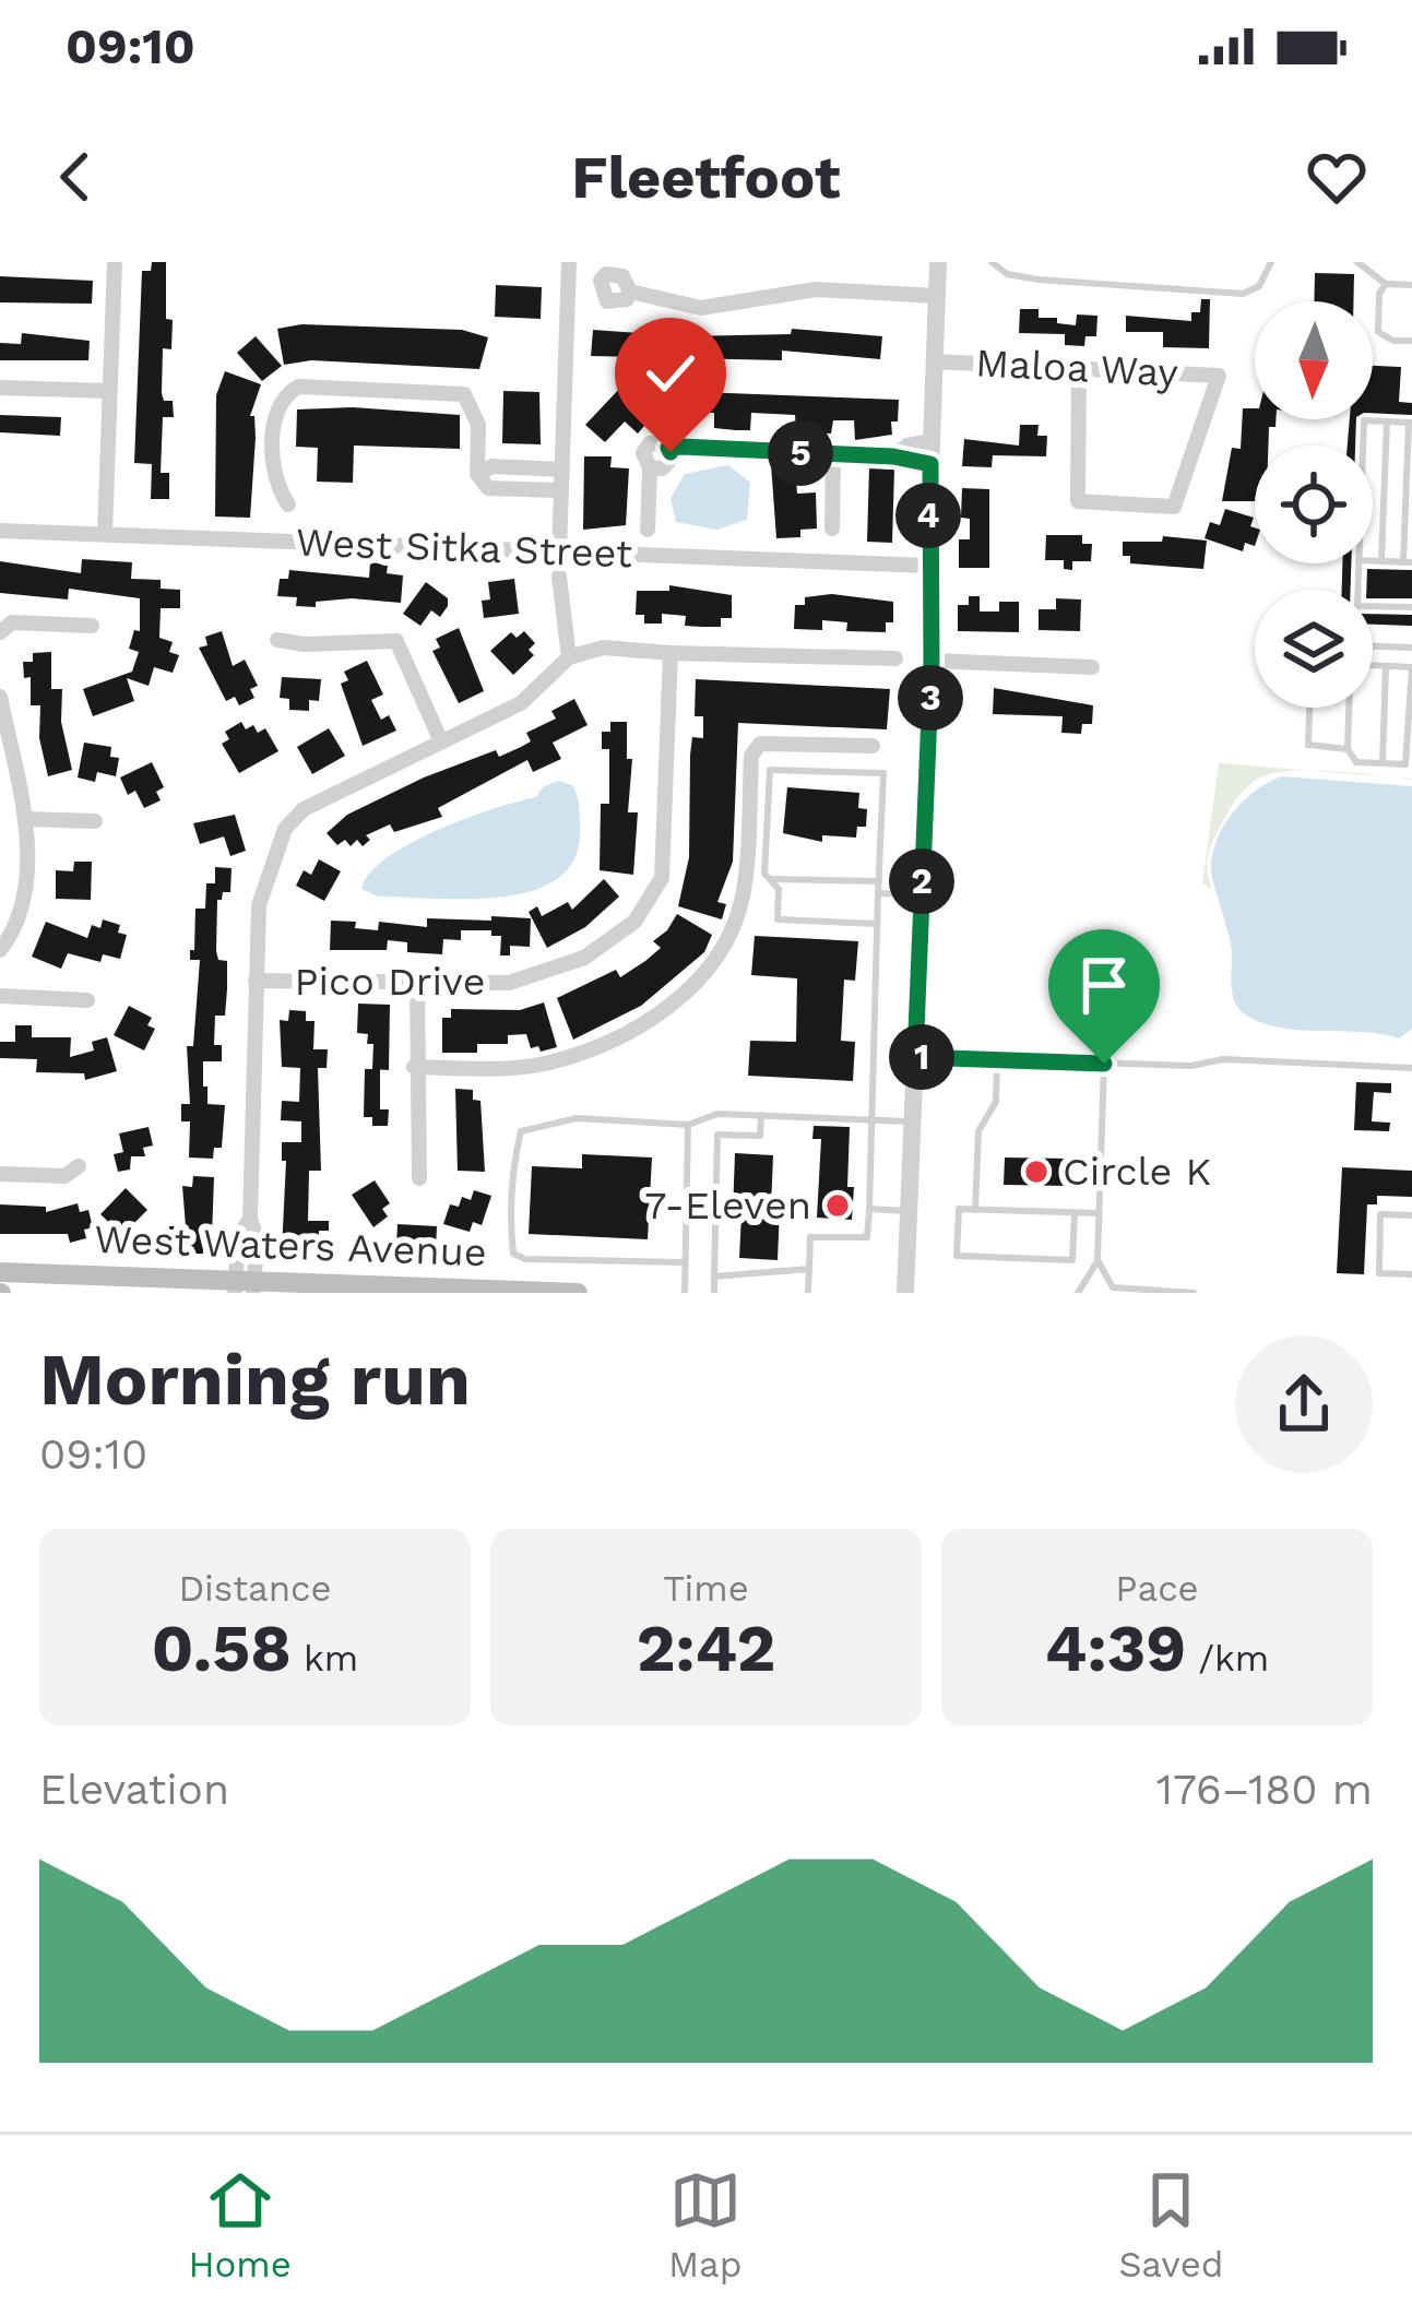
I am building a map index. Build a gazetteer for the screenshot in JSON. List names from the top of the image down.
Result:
{
  "streets": {
    "main road": ["West Waters Avenue"],
    "street": ["Maloa Way", "West Sitka Street", "Pico Drive"]
  },
  "places": ["Circle K", "7-Eleven"],
  "north": "bottom",
  "page": {
    "status": "09:10",
    "header": "Fleetfoot",
    "pins": [
      "5",
      "4",
      "3",
      "2",
      "1"
    ],
    "heading": ["Morning run", "09:10"],
    "stats": [
      ["Distance", "0.58 km"],
      ["Time", "2:42"],
      ["Pace", "4:39 /km"]
    ],
    "chart": ["Elevation", "176–180 m"],
    "tabs": ["Home", "Map", "Saved"]
  }
}
